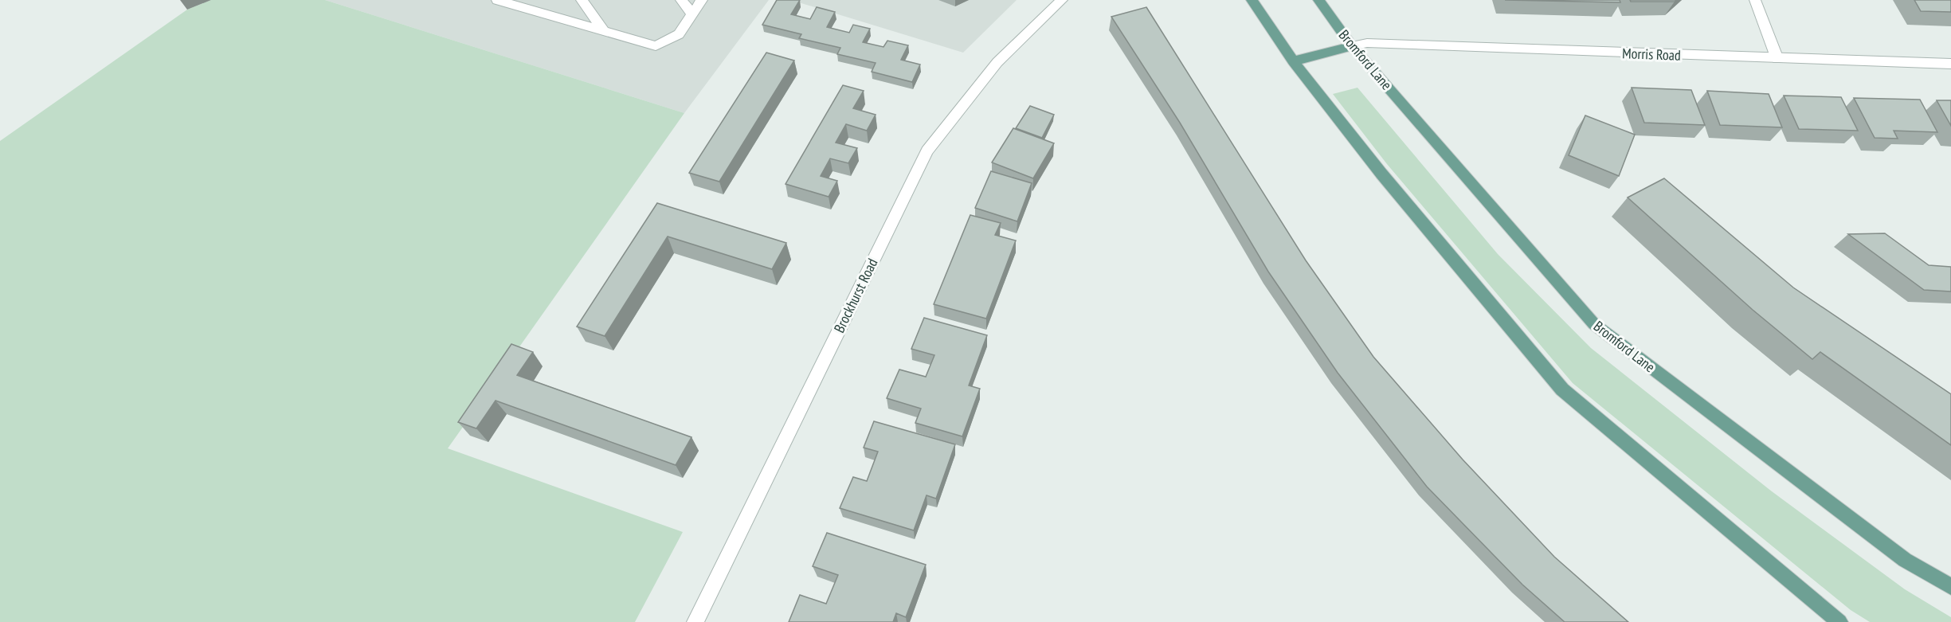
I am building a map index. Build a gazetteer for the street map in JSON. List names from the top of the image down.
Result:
{
  "streets": {
    "main road": ["Bromford Lane"],
    "street": ["Morris Road", "Brockhurst Road"]
  },
  "crossings": [
    ["Morris Road", "Bromford Lane"]
  ]
}
